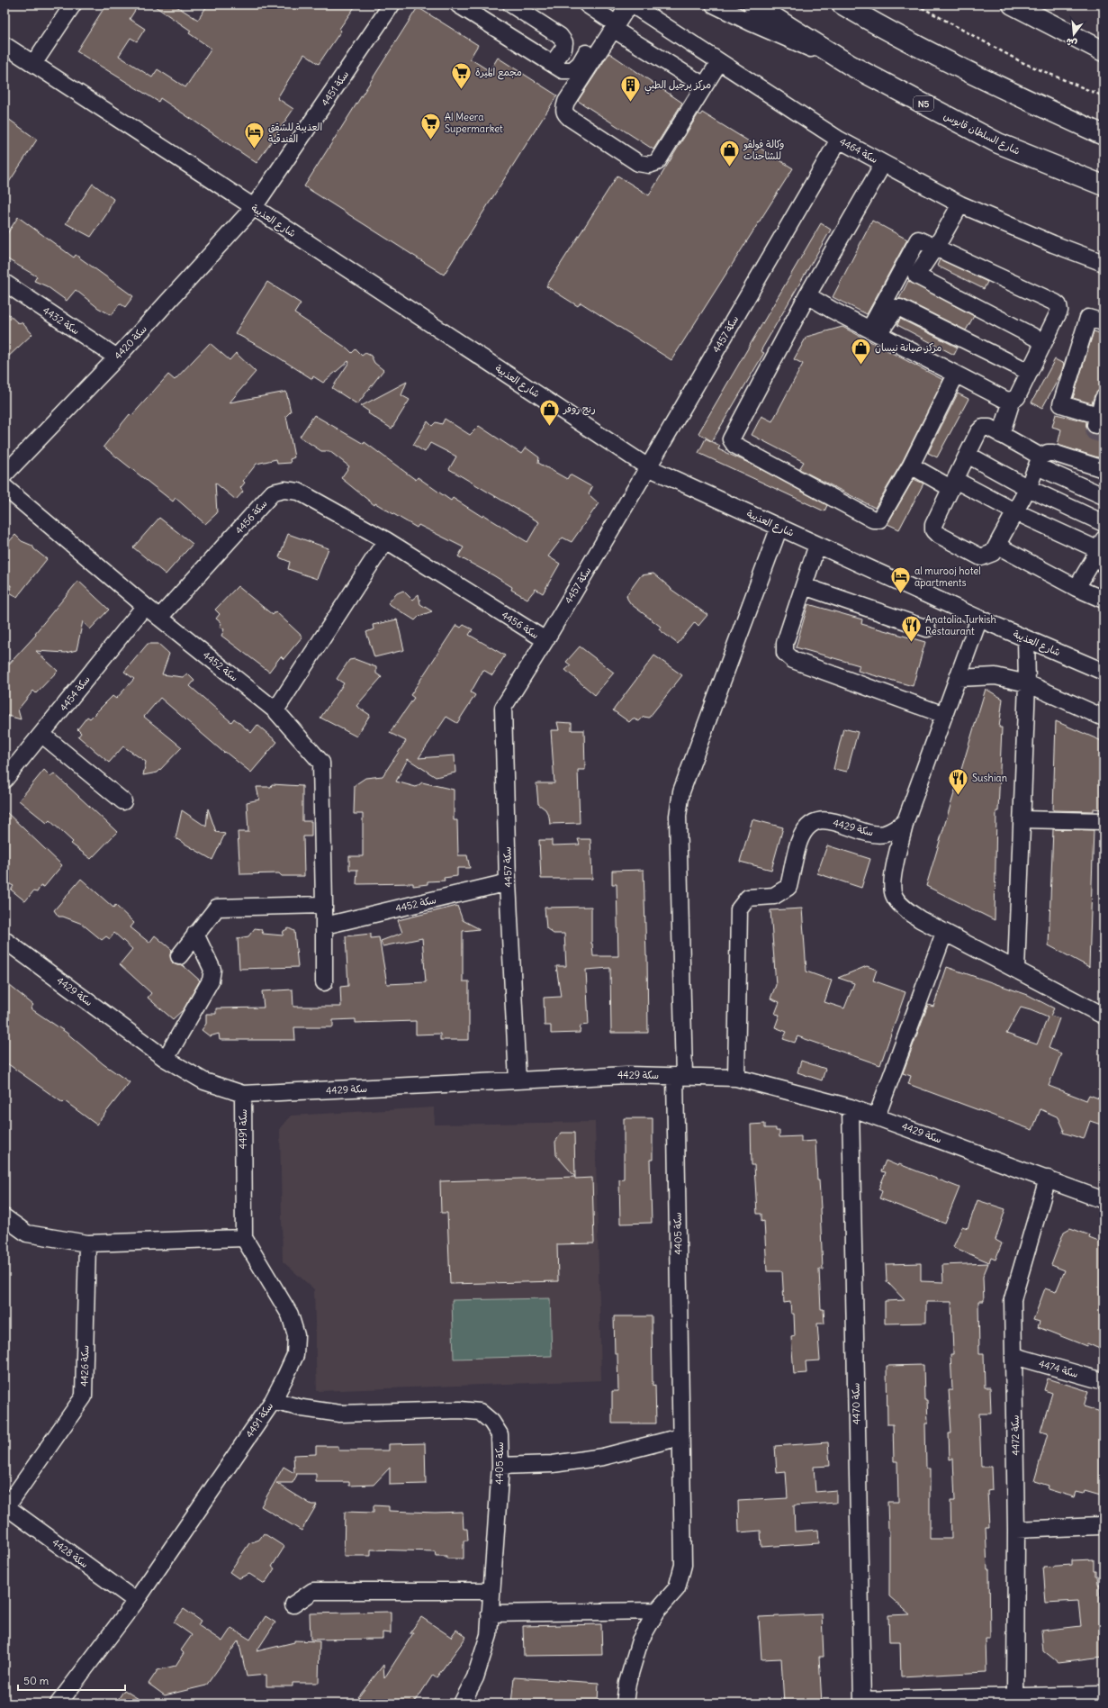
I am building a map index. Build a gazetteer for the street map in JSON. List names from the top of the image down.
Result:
{
  "streets": {
    "main road": ["N5", "شارع السلطان قابوس"],
    "street": [
      "سكة 4451",
      "سكة 4464",
      "شارع العذيبة",
      "سكة 4432",
      "سكة 4457",
      "سكة 4420",
      "سكة 4456",
      "سكة 4452",
      "سكة 4454",
      "سكة 4429",
      "سكة 4491",
      "سكة 4405",
      "سكة 4426",
      "سكة 4474",
      "سكة 4470",
      "سكة 4472",
      "سكة 4428"
    ]
  },
  "crossings": [
    ["سكة 4451", "شارع العذيبة"],
    ["سكة 4451", "سكة 4420"],
    ["سكة 4464", "سكة 4457"],
    ["شارع العذيبة", "سكة 4457"],
    ["شارع العذيبة", "سكة 4420"],
    ["شارع العذيبة", "سكة 4405"],
    ["سكة 4432", "سكة 4420"],
    ["سكة 4457", "سكة 4456"],
    ["سكة 4457", "سكة 4452"],
    ["سكة 4457", "سكة 4429"],
    ["سكة 4456", "سكة 4452"],
    ["سكة 4452", "سكة 4454"],
    ["سكة 4429", "سكة 4491"],
    ["سكة 4429", "سكة 4405"],
    ["سكة 4429", "سكة 4470"],
    ["سكة 4429", "سكة 4472"],
    ["سكة 4491", "سكة 4405"],
    ["سكة 4491", "سكة 4428"],
    ["سكة 4426", "سكة 4428"],
    ["سكة 4474", "سكة 4472"]
  ],
  "places": {
    "supermarket": ["مجمع الميرة", "Al Meera Supermarket"],
    "building": ["مركز برجيل الطبي"],
    "hotel": ["العذيبة للشقق الفندقية", "al murooj hotel apartments"],
    "shop": ["وكالة فولفو للشاحنات", "مركز صيانة نيسان", "رنج روفر"],
    "restaurant": ["Anatolia Turkish Restaurant", "Sushian"]
  },
  "scale_bar": "50 m",
  "north": "bottom"
}
